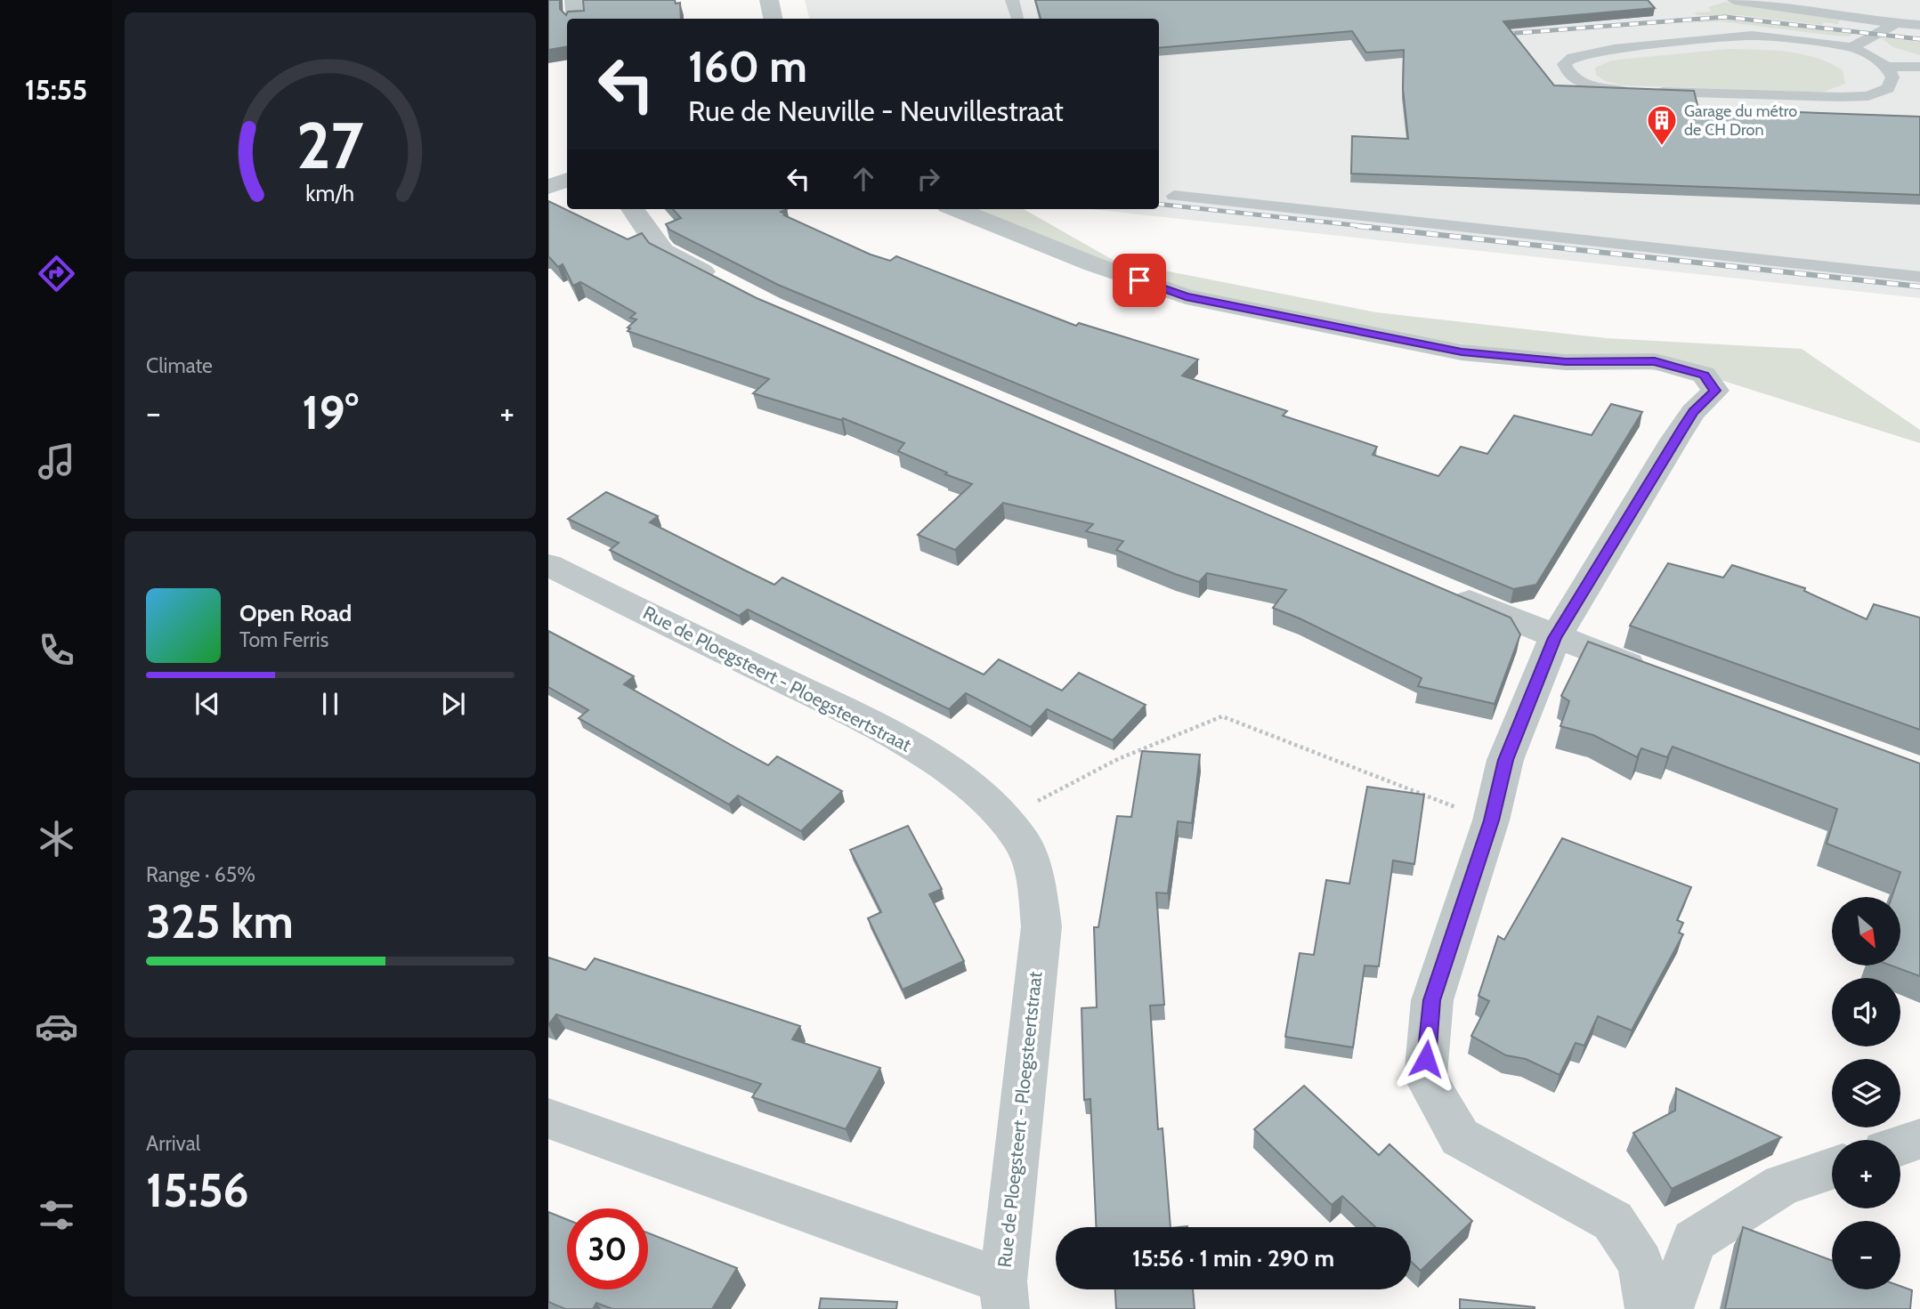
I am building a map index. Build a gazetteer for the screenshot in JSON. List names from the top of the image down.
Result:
{
  "streets": {
    "street": ["Rue de Ploegsteert - Ploegsteertstraat"]
  },
  "places": {
    "building": ["Garage du métro de CH Dron"]
  },
  "north": "bottom right",
  "page": {
    "tabs": "15:55",
    "turn": ["160 m", "Rue de Neuville - Neuvillestraat"],
    "tile": [
      "Climate",
      ["Range · 65%", "325 km"],
      ["Arrival", "15:56"]
    ],
    "heat": ["−", "19°", "+"],
    "song": ["Open Road", "Tom Ferris"],
    "map_buttons": ["+", "−"],
    "limit": "30",
    "trip": "15:56 · 1 min · 290 m",
    "gauge": ["27", "km/h"]
  }
}
